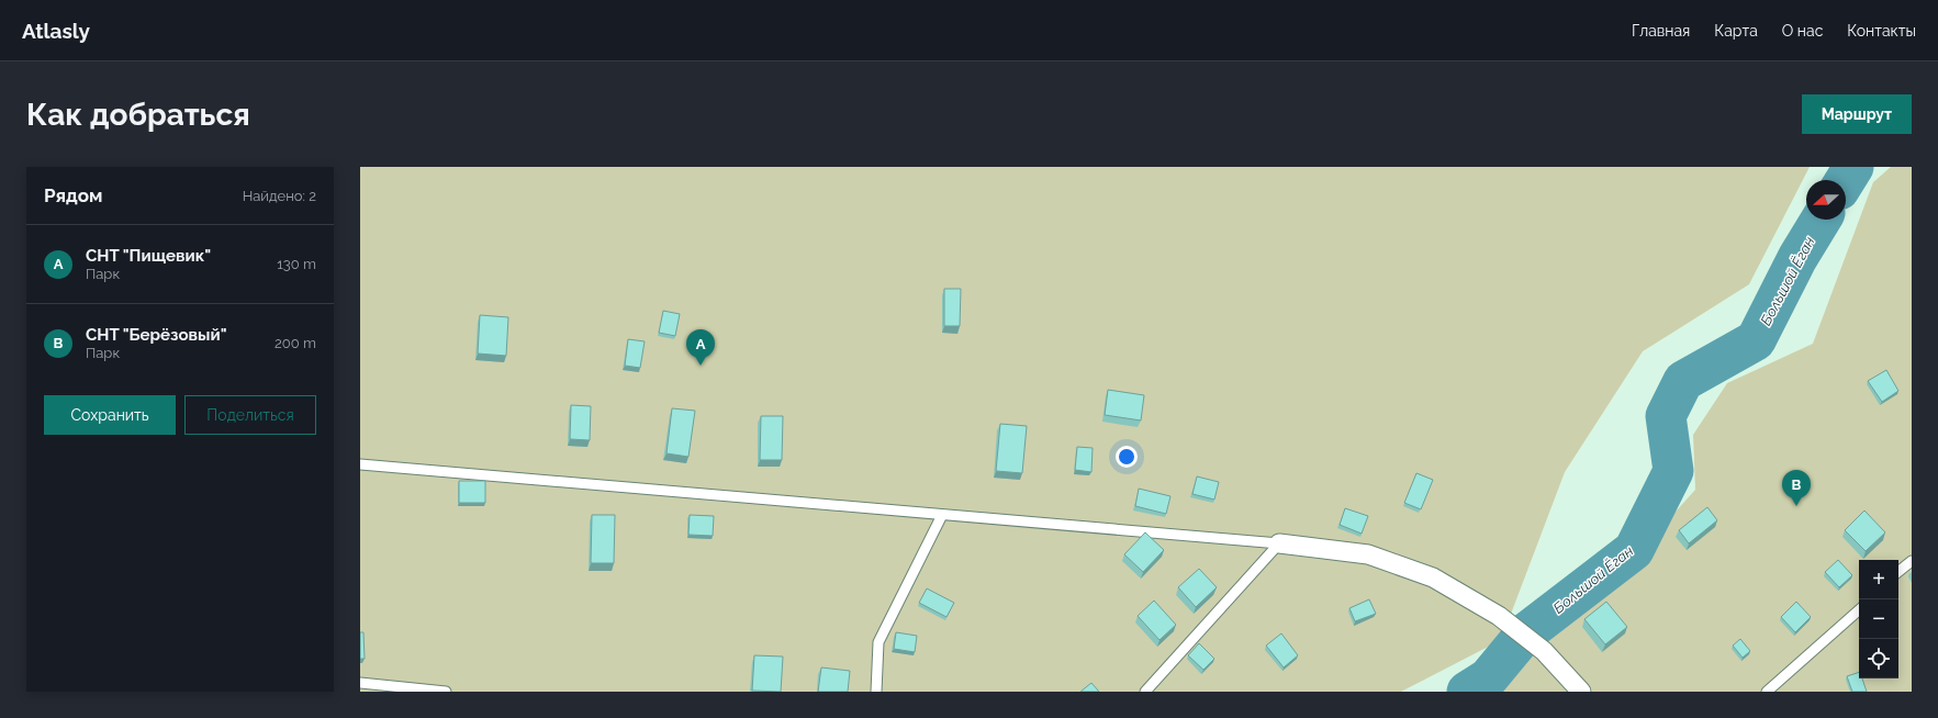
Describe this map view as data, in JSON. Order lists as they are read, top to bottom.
{
  "water": ["Большой Ёган"],
  "north": "left",
  "page": {
    "header": "Atlasly",
    "nav": [
      "Главная",
      "Карта",
      "О нас",
      "Контакты"
    ],
    "buttons": [
      "Маршрут",
      ["Сохранить", "Поделиться"]
    ],
    "title": "Как добраться",
    "heading": ["Рядом", "Найдено: 2"],
    "list": [
      {
        "mark": "A",
        "name": "СНТ \"Пищевик\"",
        "note": "Парк",
        "value": "130 m"
      },
      {
        "mark": "B",
        "name": "СНТ \"Берёзовый\"",
        "note": "Парк",
        "value": "200 m"
      }
    ],
    "pins": ["A", "B"],
    "map_buttons": ["+", "−"]
  }
}
